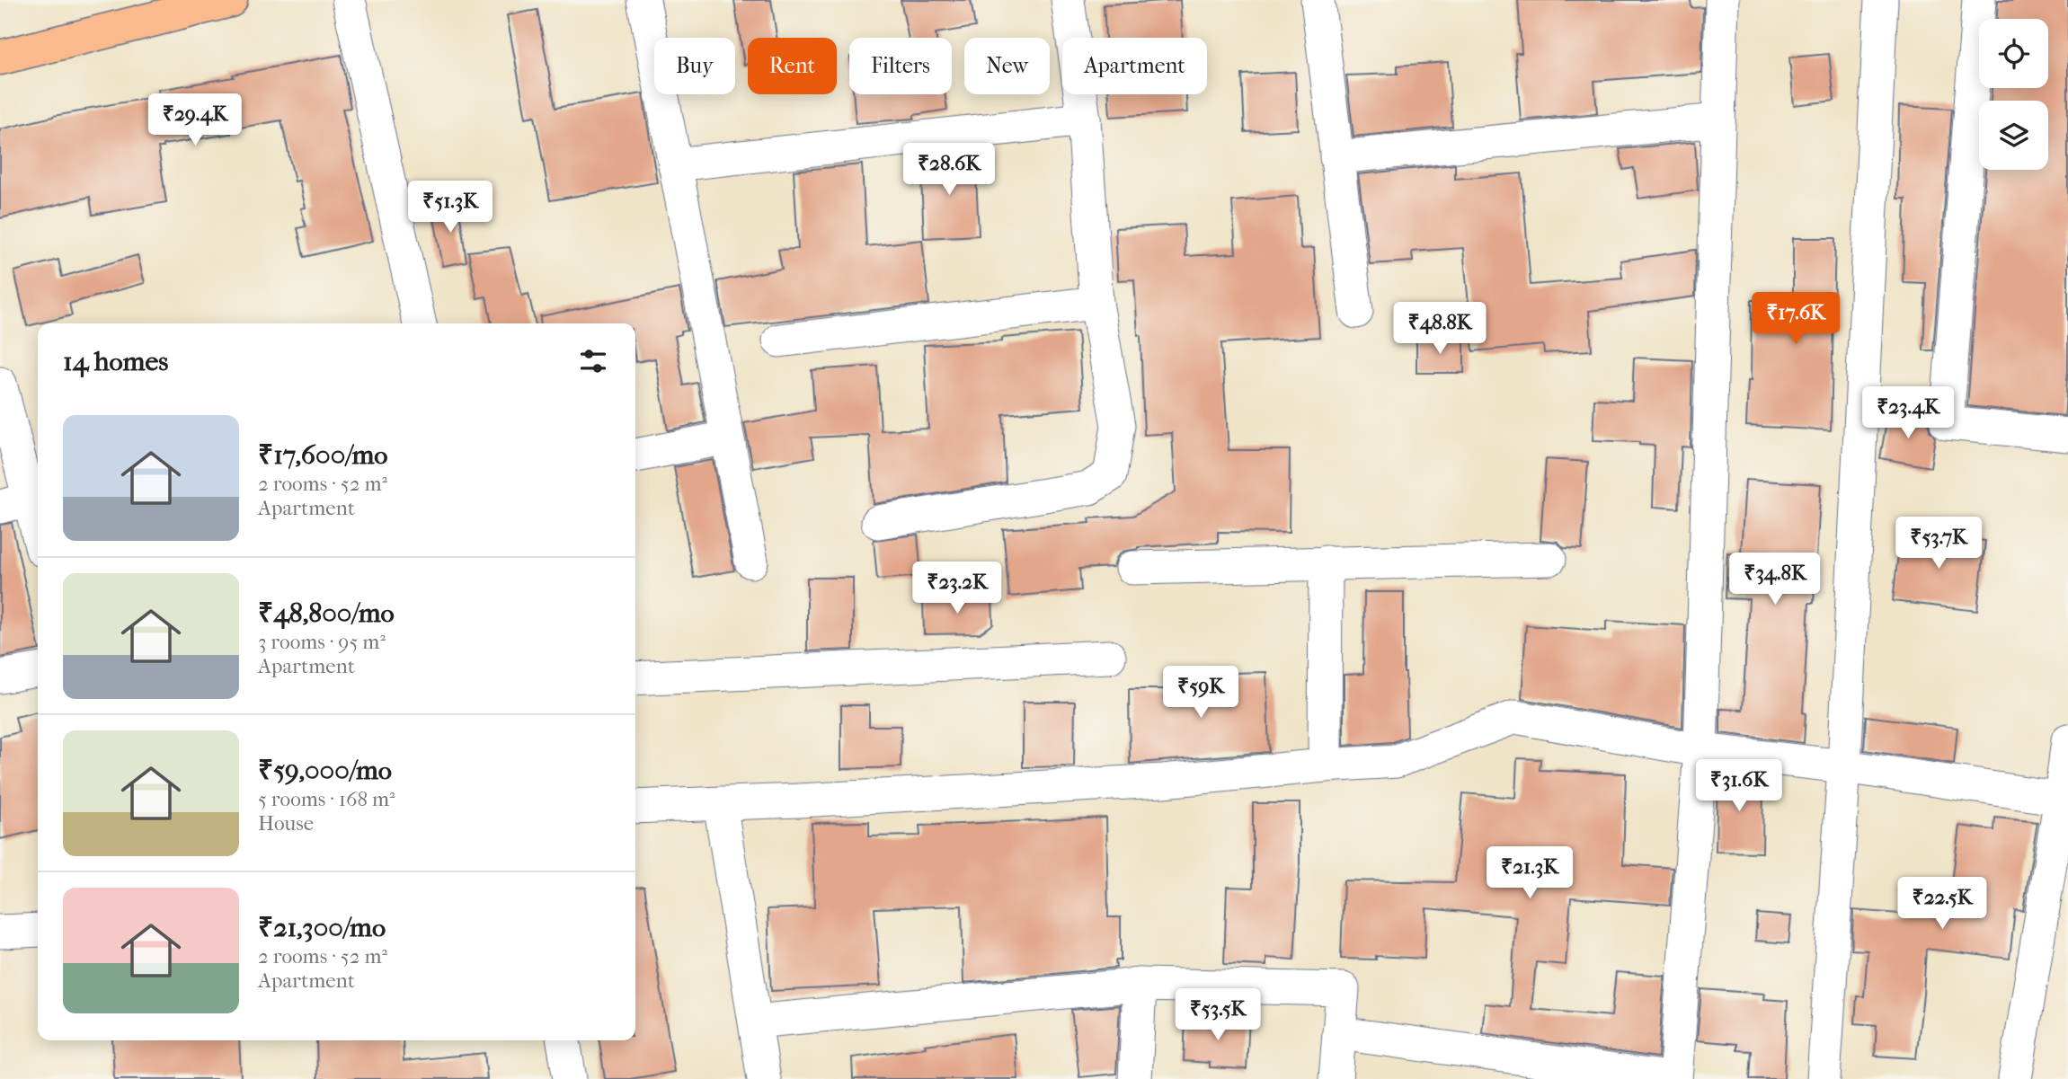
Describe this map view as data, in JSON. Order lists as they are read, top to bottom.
{
  "page": {
    "chip": [
      "Buy",
      "Rent",
      "Filters",
      "New",
      "Apartment"
    ],
    "price": [
      "₹29.4K",
      "₹28.6K",
      "₹51.3K",
      "₹17.6K",
      "₹48.8K",
      "₹23.4K",
      "₹53.7K",
      "₹34.8K",
      "₹23.2K",
      "₹59K",
      "₹31.6K",
      "₹21.3K",
      "₹22.5K",
      "₹53.5K"
    ],
    "heading": "14 homes",
    "list": [
      {
        "name": "₹17,600/mo",
        "note": "2 rooms · 52 m² · Apartment"
      },
      {
        "name": "₹48,800/mo",
        "note": "3 rooms · 95 m² · Apartment"
      },
      {
        "name": "₹59,000/mo",
        "note": "5 rooms · 168 m² · House"
      },
      {
        "name": "₹21,300/mo",
        "note": "2 rooms · 52 m² · Apartment"
      }
    ]
  }
}
